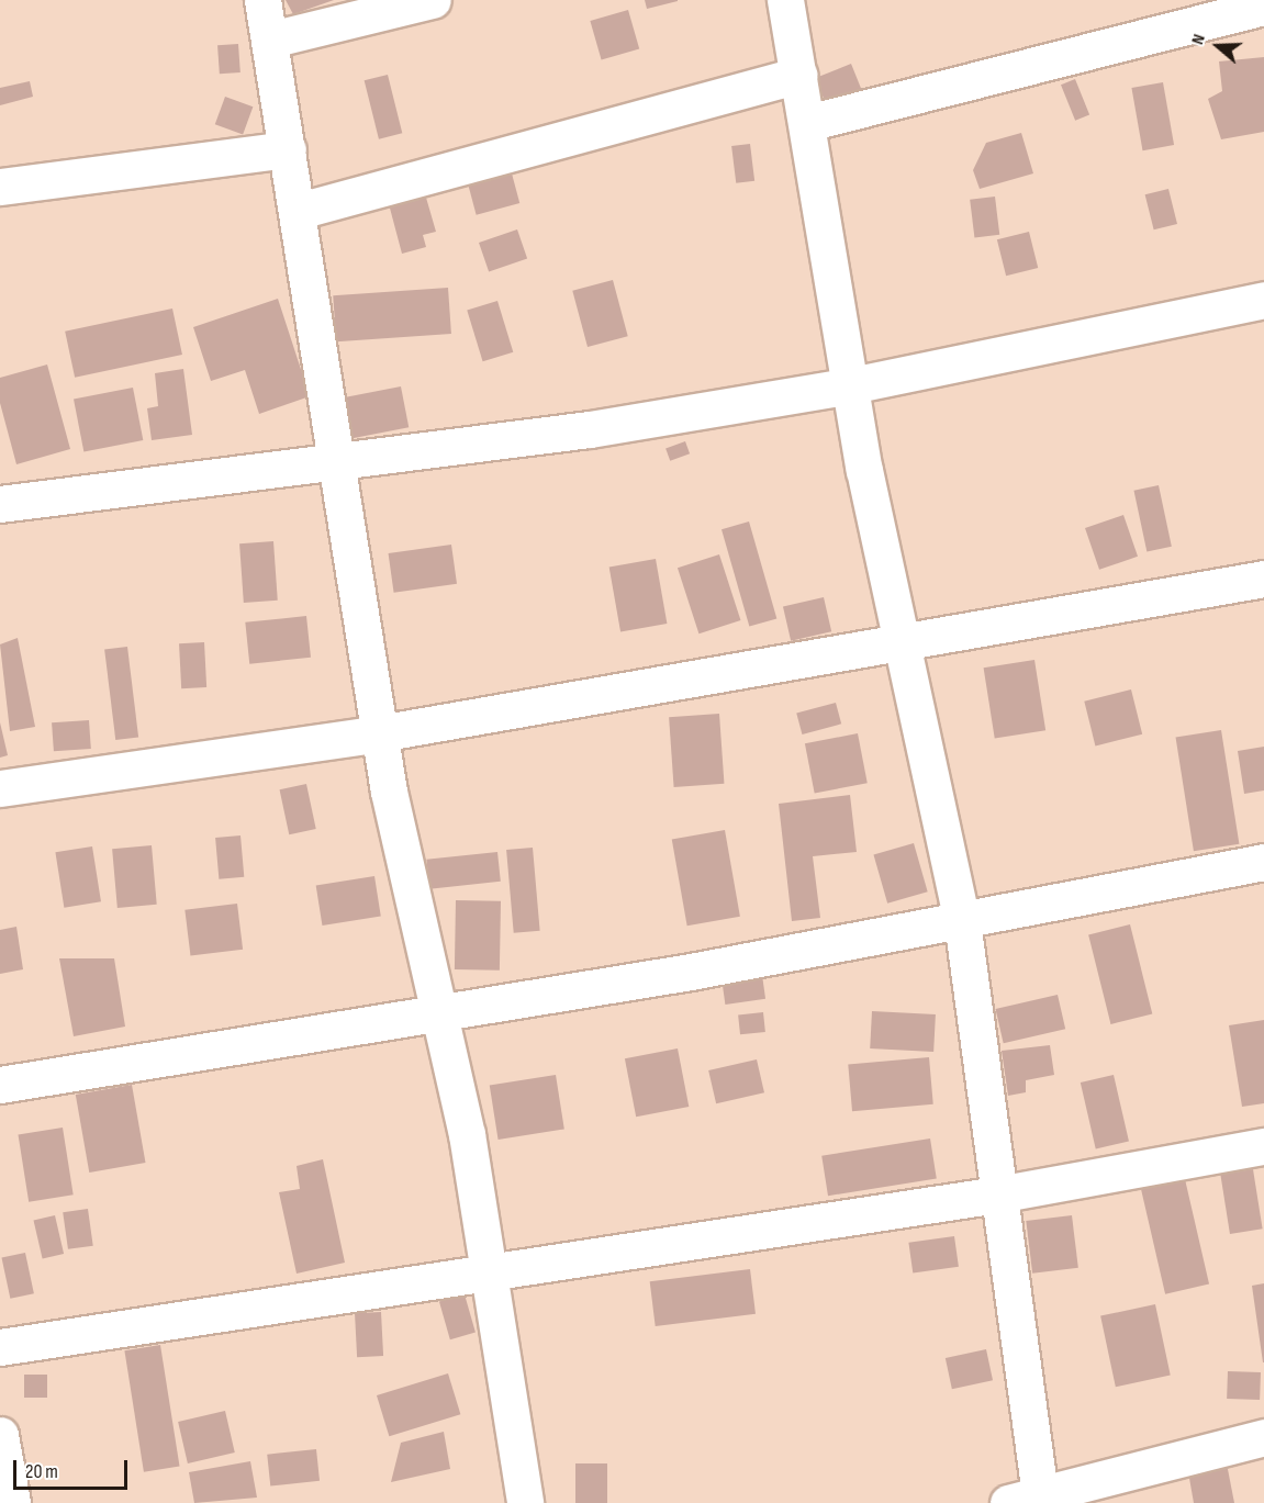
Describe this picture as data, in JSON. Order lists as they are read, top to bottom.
{
  "scale_bar": "20 m",
  "north": "left"
}
